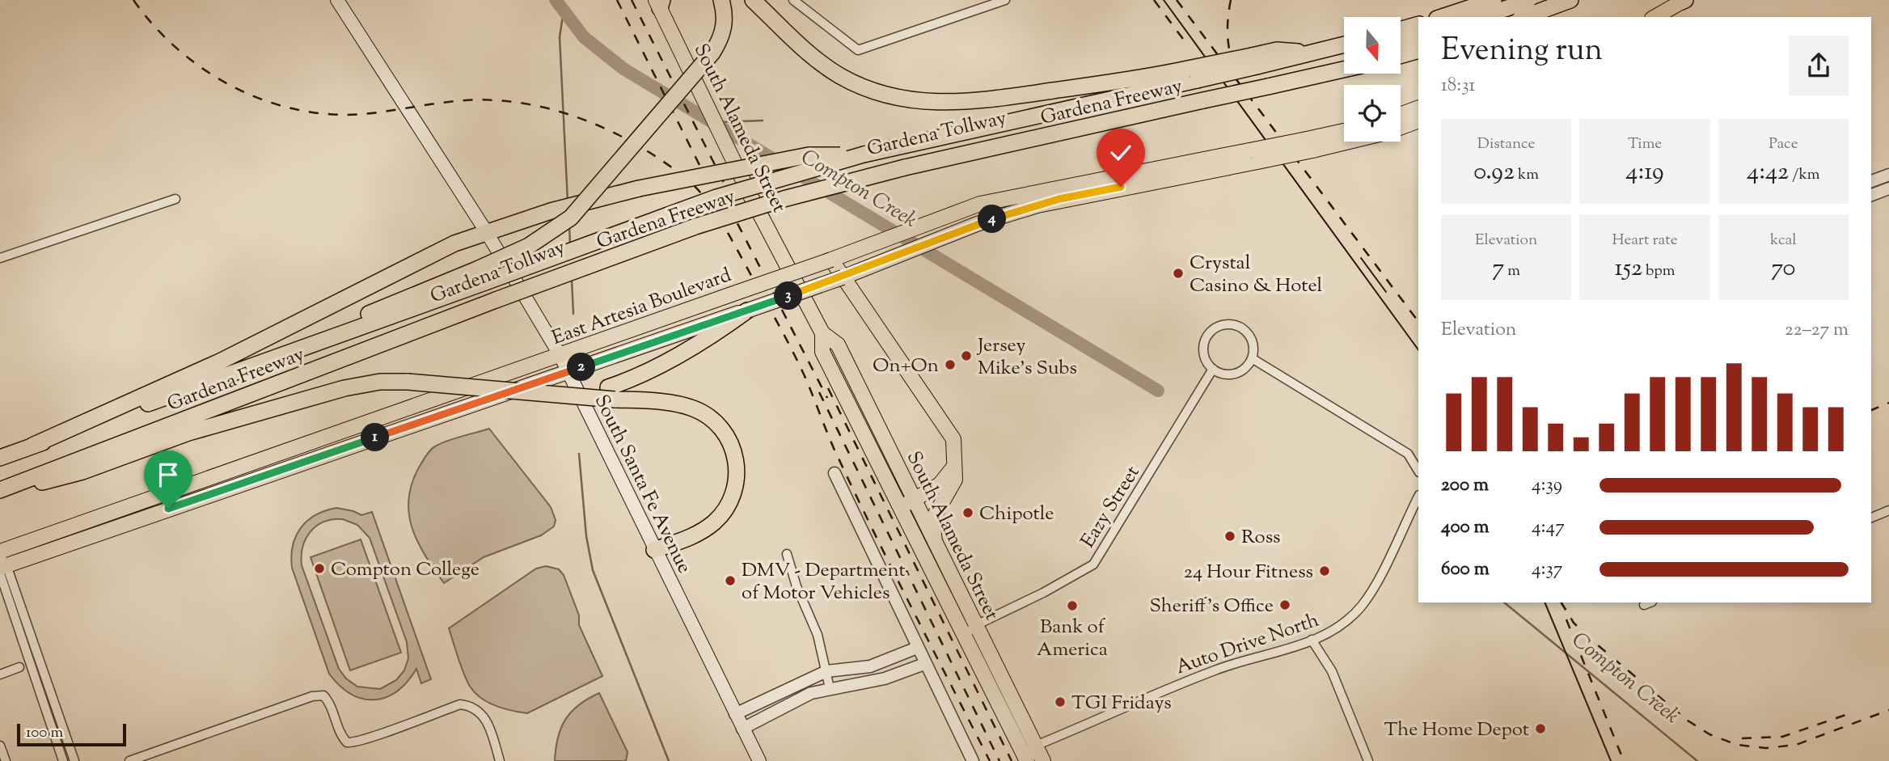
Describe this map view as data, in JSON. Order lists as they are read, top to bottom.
{
  "streets": {
    "highway": ["Gardena Freeway", "Gardena Tollway"],
    "main road": ["South Alameda Street", "East Artesia Boulevard", "South Santa Fe Avenue"],
    "street": ["Eazy Street", "Auto Drive North"]
  },
  "crossings": [
    ["Gardena Freeway", "Gardena Tollway"],
    ["South Alameda Street", "Eazy Street"],
    ["South Alameda Street", "Auto Drive North"],
    ["East Artesia Boulevard", "South Santa Fe Avenue"]
  ],
  "water": ["Compton Creek"],
  "places": [
    "Crystal Casino & Hotel",
    "Jersey Mike's Subs",
    "On+On",
    "Chipotle",
    "Ross",
    "Compton College",
    "24 Hour Fitness",
    "DMV - Department of Motor Vehicles",
    "Sheriff's Office",
    "Bank of America",
    "TGI Fridays",
    "The Home Depot"
  ],
  "scale_bar": "100 m",
  "north": "bottom",
  "page": {
    "heading": ["Evening run", "18:31"],
    "stats": [
      ["Distance", "0.92 km"],
      ["Time", "4:19"],
      ["Pace", "4:42 /km"],
      ["Elevation", "7 m"],
      ["Heart rate", "152 bpm"],
      ["kcal", "70"]
    ],
    "pins": [
      "4",
      "3",
      "2",
      "1"
    ],
    "chart": ["Elevation", "22–27 m"],
    "list": [
      {
        "name": "200 m",
        "note": "4:39"
      },
      {
        "name": "400 m",
        "note": "4:47"
      },
      {
        "name": "600 m",
        "note": "4:37"
      }
    ],
    "scale": "100 m"
  }
}
